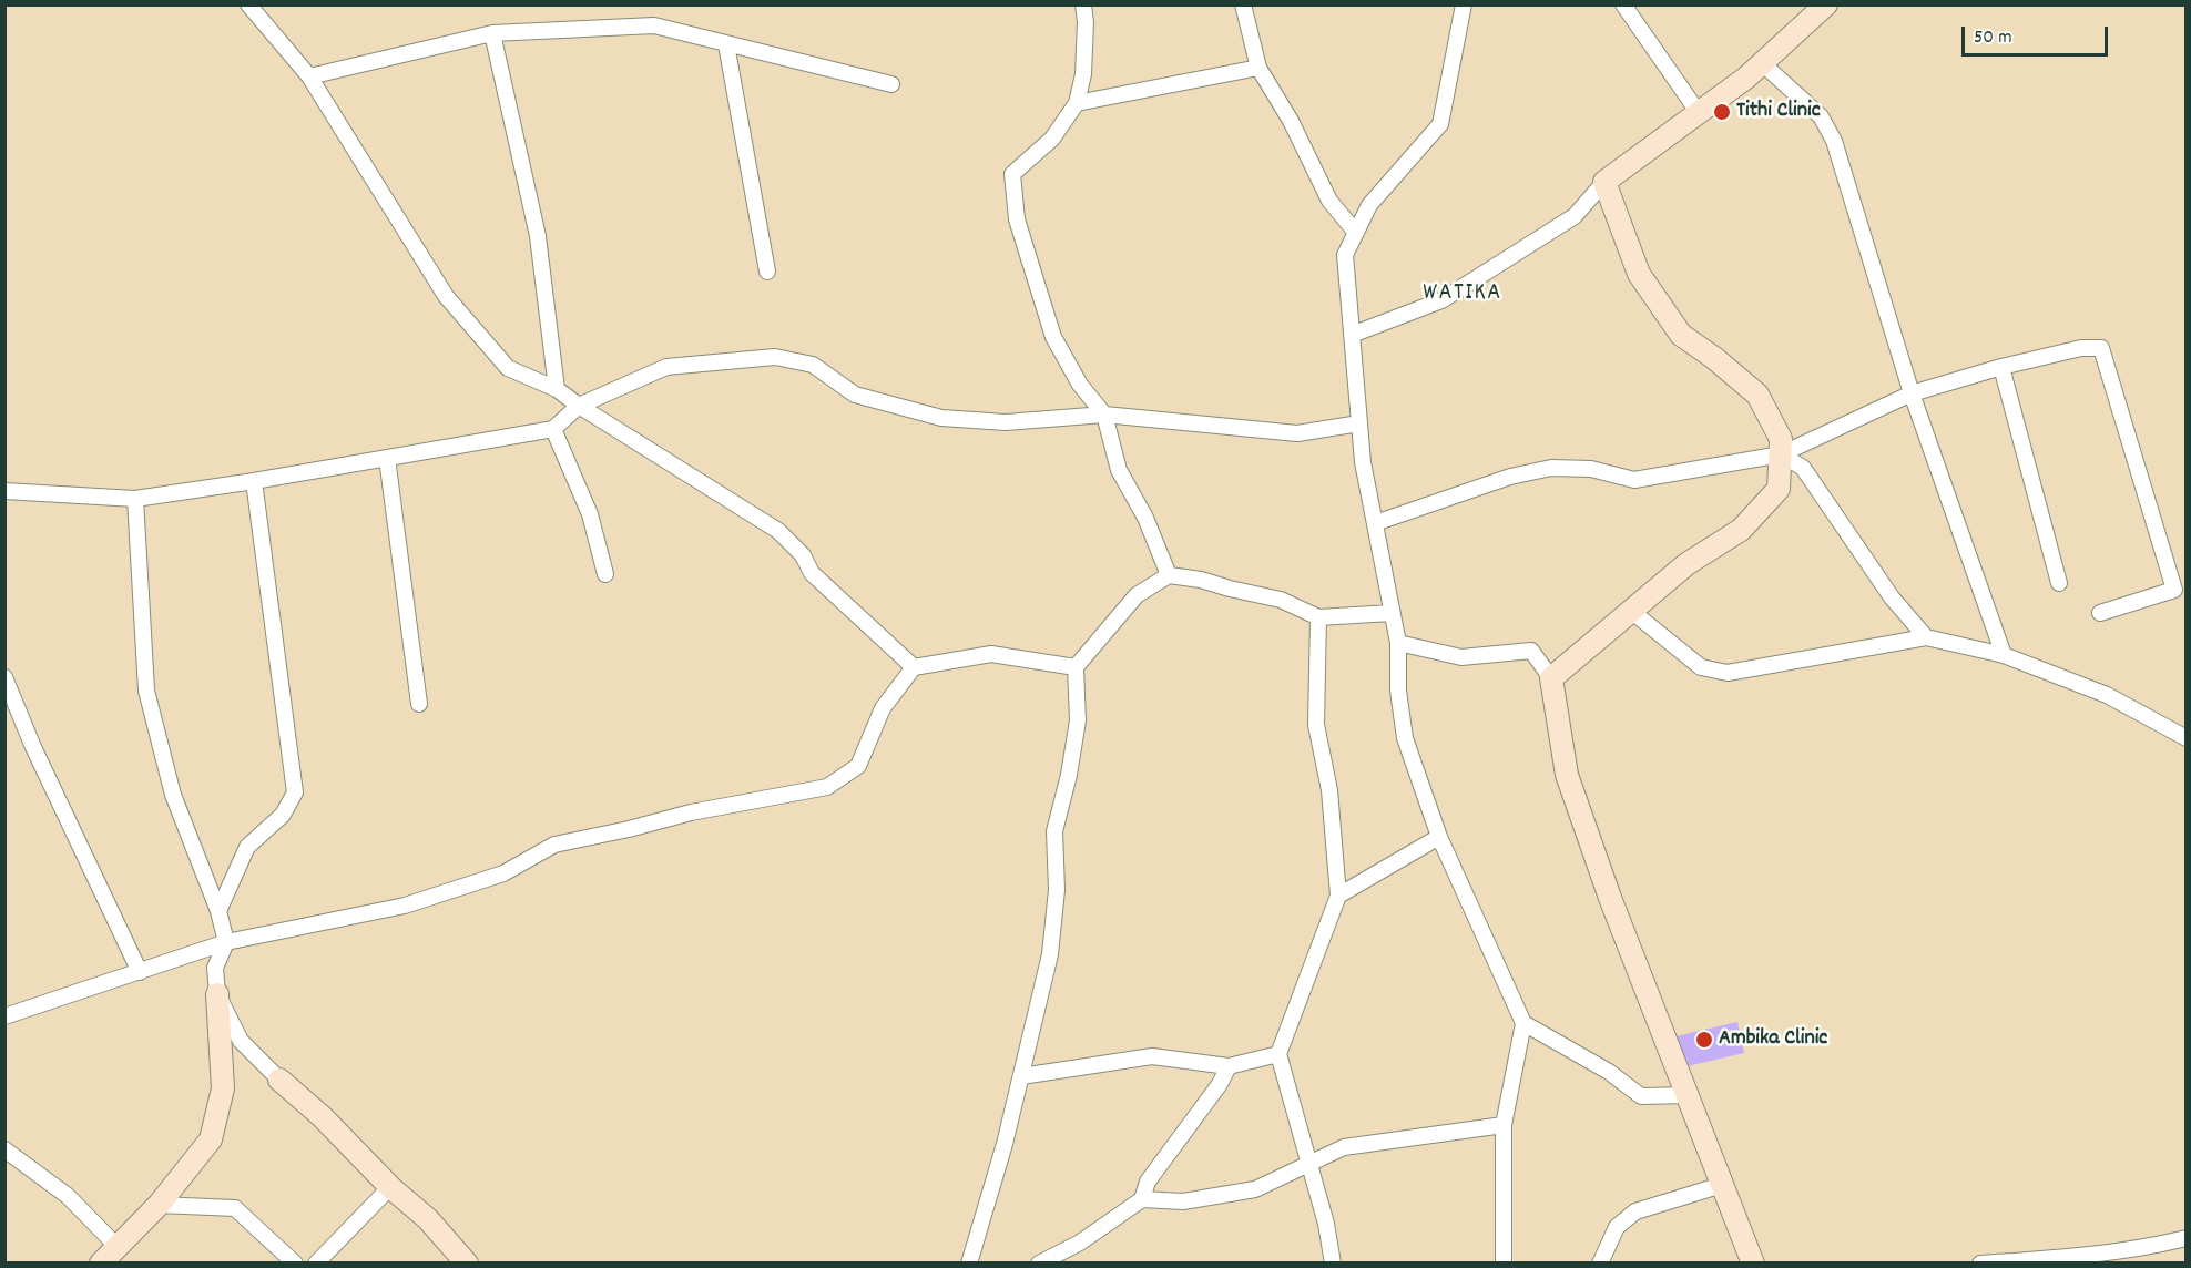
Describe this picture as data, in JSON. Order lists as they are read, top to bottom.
{
  "districts": ["WATIKA"],
  "places": ["Tithi Clinic", "Ambika Clinic"],
  "scale_bar": "50 m"
}
